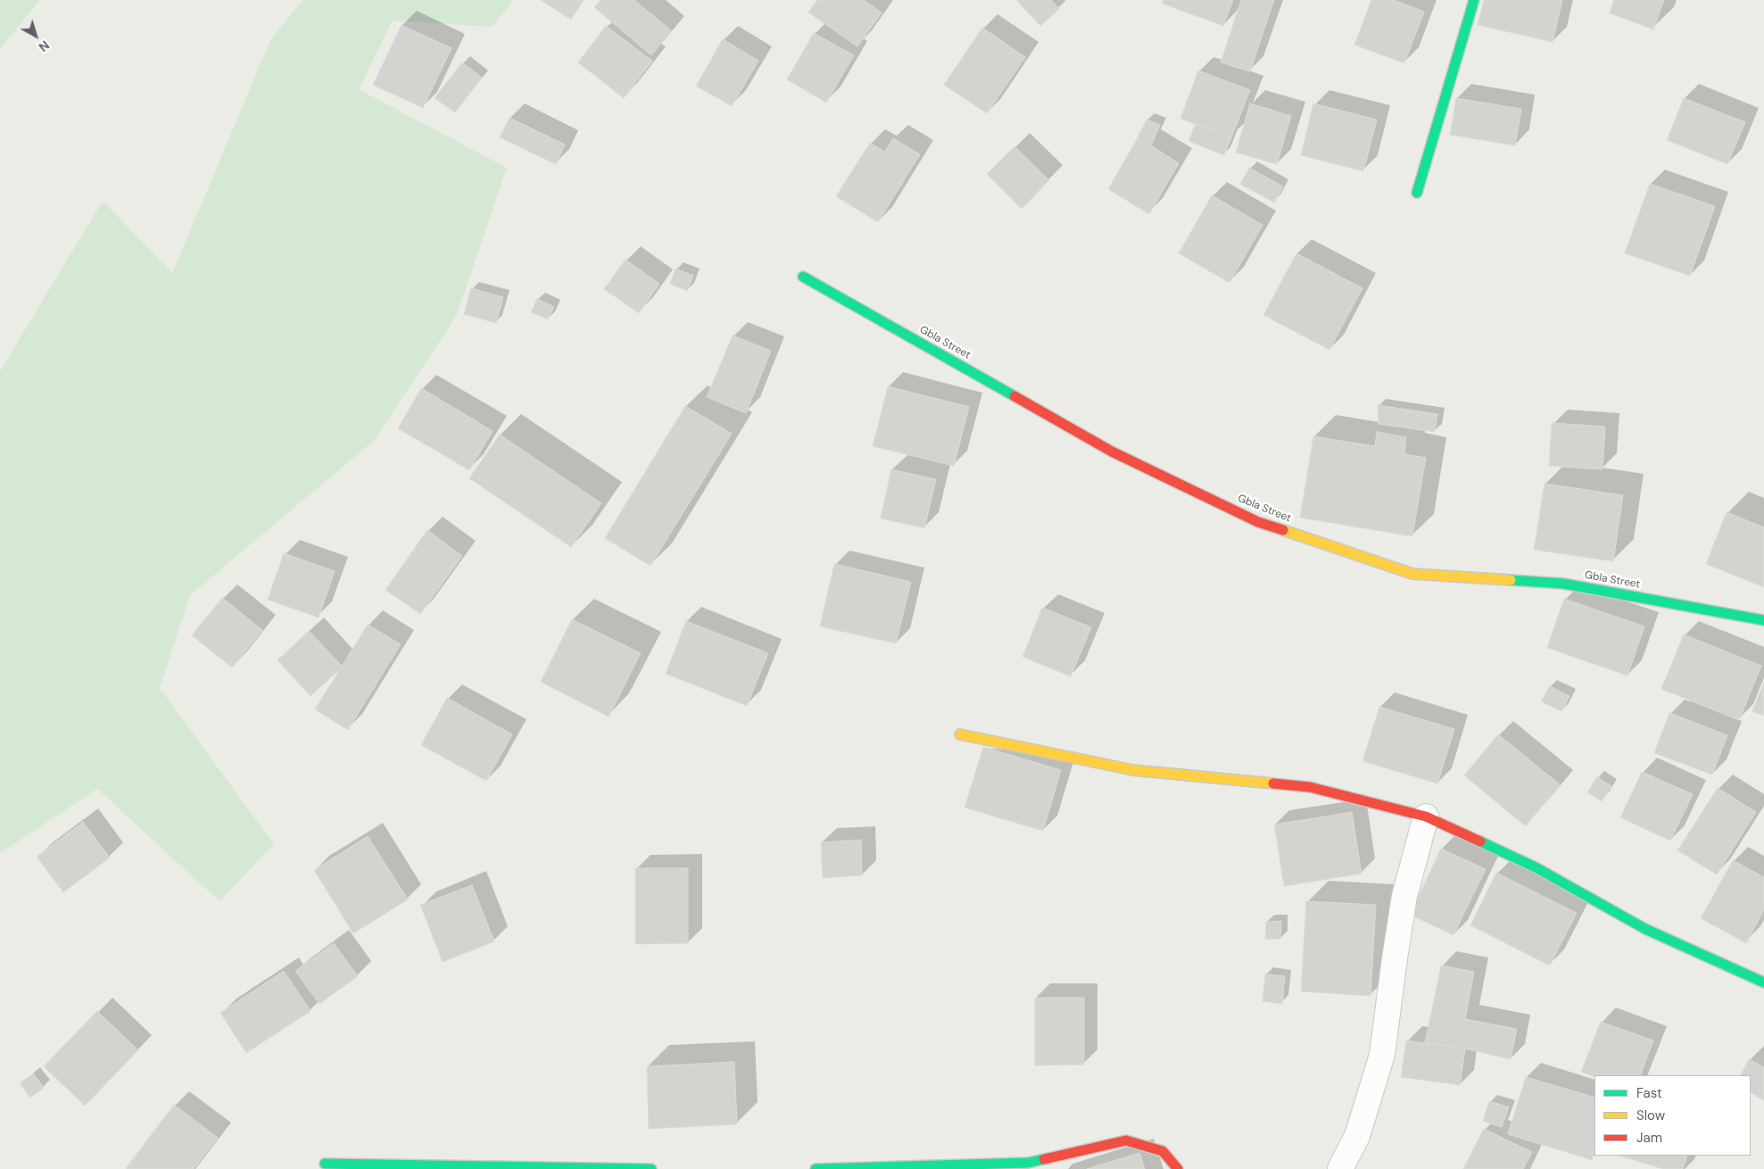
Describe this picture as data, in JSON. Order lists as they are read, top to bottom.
{
  "streets": {
    "street": ["Gbla Street"]
  },
  "legend": ["Fast", "Slow", "Jam"],
  "north": "bottom right"
}
